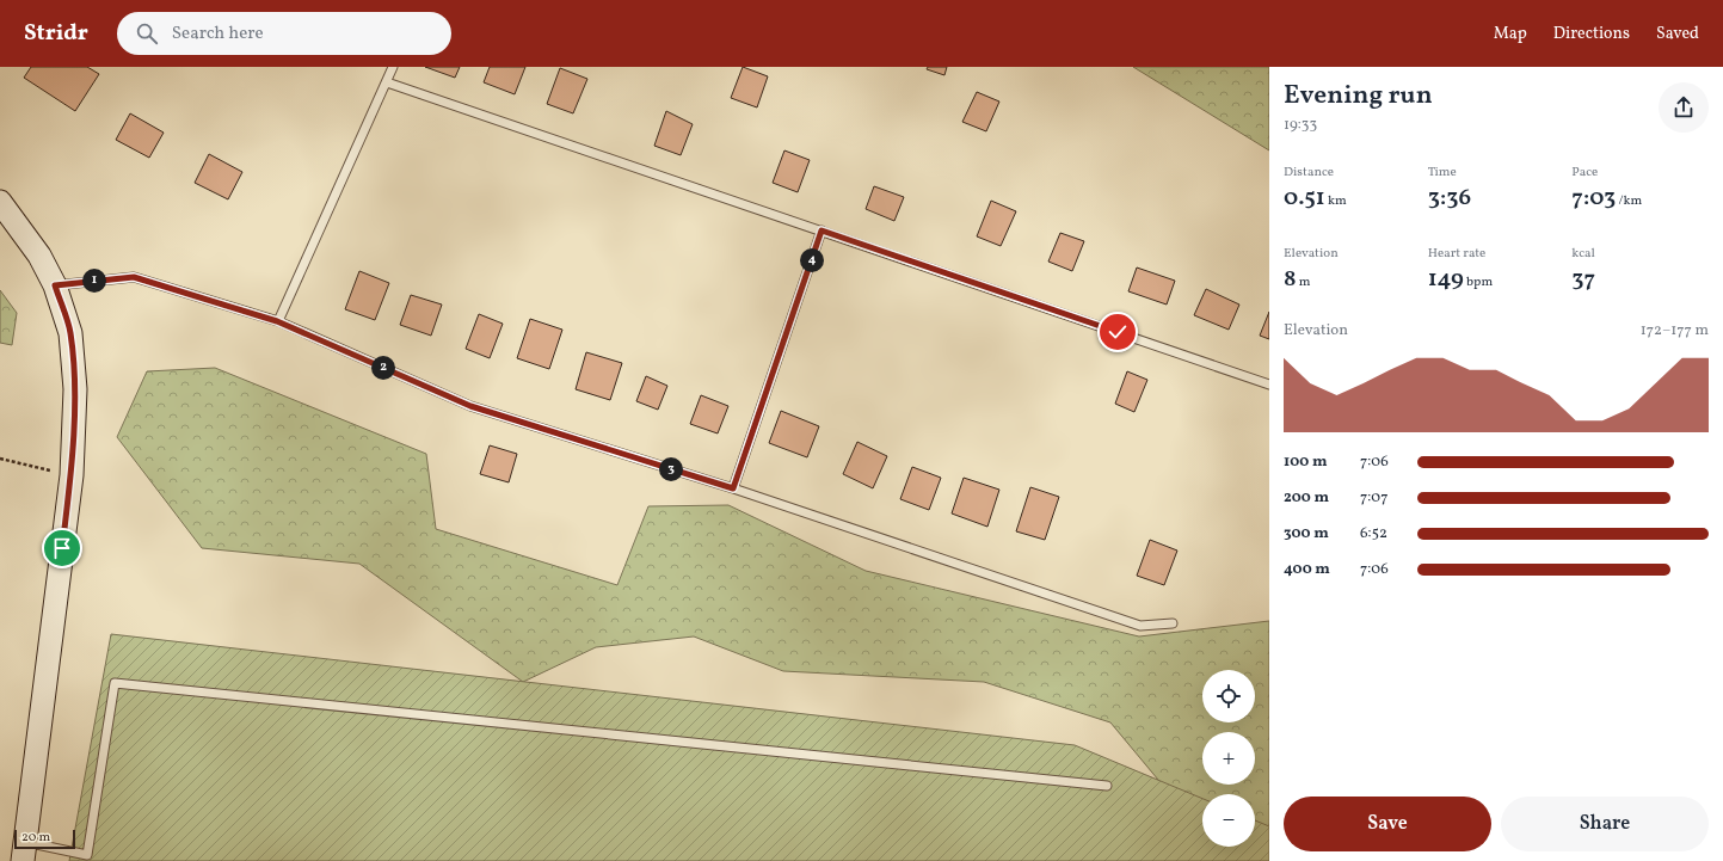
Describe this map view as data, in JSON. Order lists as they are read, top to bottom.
{
  "scale_bar": "20 m",
  "page": {
    "header": "Stridr",
    "search": "Search here",
    "nav": ["Map", "Directions", "Saved"],
    "heading": ["Evening run", "19:33"],
    "stats": [
      ["Distance", "0.51 km"],
      ["Time", "3:36"],
      ["Pace", "7:03 /km"],
      ["Elevation", "8 m"],
      ["Heart rate", "149 bpm"],
      ["kcal", "37"]
    ],
    "pins": [
      "4",
      "1",
      "2",
      "3"
    ],
    "chart": ["Elevation", "172–177 m"],
    "list": [
      {
        "name": "100 m",
        "note": "7:06"
      },
      {
        "name": "200 m",
        "note": "7:07"
      },
      {
        "name": "300 m",
        "note": "6:52"
      },
      {
        "name": "400 m",
        "note": "7:06"
      }
    ],
    "map_buttons": ["+", "−"],
    "buttons": ["Save", "Share"],
    "scale": "20 m"
  }
}
